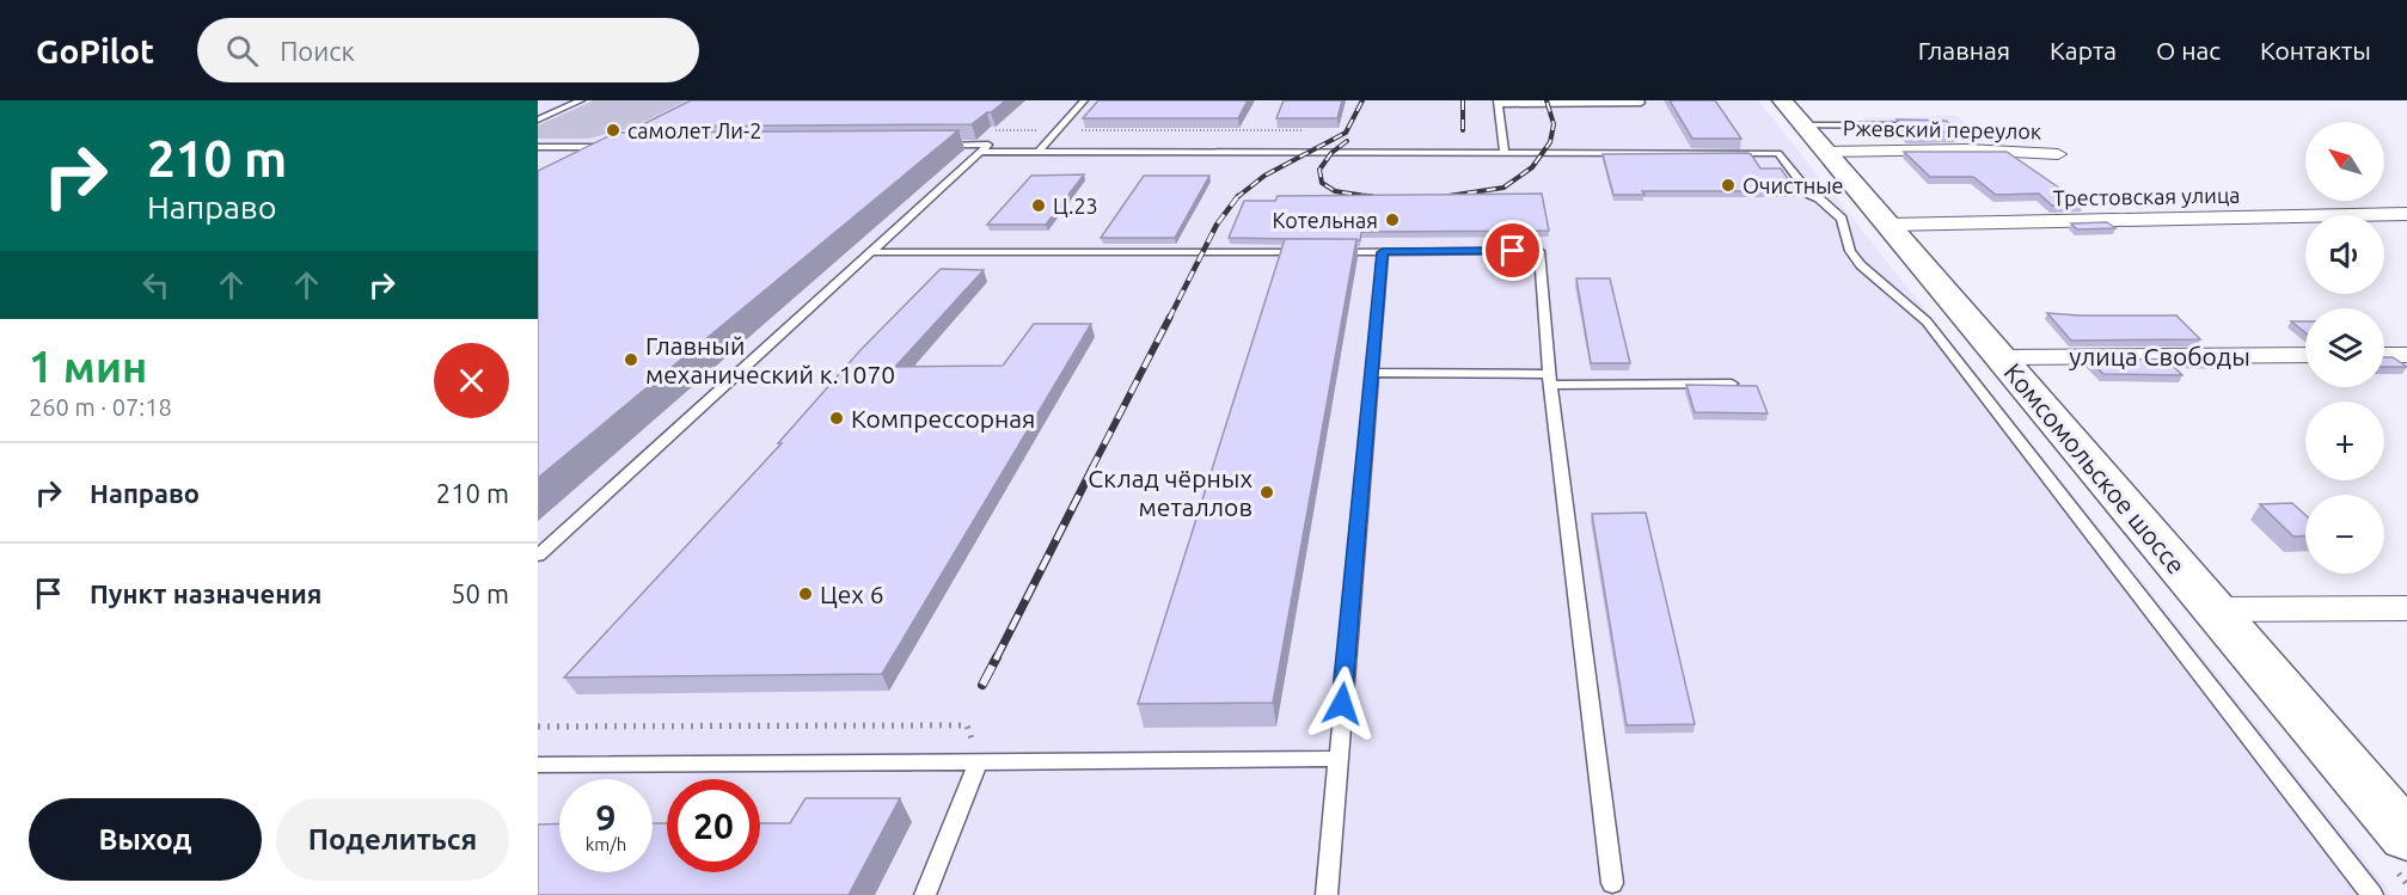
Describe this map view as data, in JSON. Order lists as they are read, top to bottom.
{
  "streets": {
    "main road": ["Комсомольское шоссе"],
    "street": ["Ржевский переулок", "Трестовская улица", "улица Свободы"]
  },
  "crossings": [
    ["Ржевский переулок", "Комсомольское шоссе"],
    ["Трестовская улица", "Комсомольское шоссе"],
    ["улица Свободы", "Комсомольское шоссе"]
  ],
  "places": [
    "самолет Ли-2",
    "Очистные",
    "Ц.23",
    "Котельная",
    "Главный механический к.1070",
    "Компрессорная",
    "Склад чёрных металлов",
    "Цех 6"
  ],
  "north": "top left",
  "page": {
    "header": "GoPilot",
    "search": "Поиск",
    "nav": [
      "Главная",
      "Карта",
      "О нас",
      "Контакты"
    ],
    "turn": ["210 m", "Направо"],
    "map_buttons": ["+", "−"],
    "heading": ["1 мин", "260 m · 07:18"],
    "list": [
      {
        "name": "Направо",
        "value": "210 m"
      },
      {
        "name": "Пункт назначения",
        "value": "50 m"
      }
    ],
    "speed": "9 km/h",
    "limit": "20",
    "buttons": ["Выход", "Поделиться"]
  }
}
